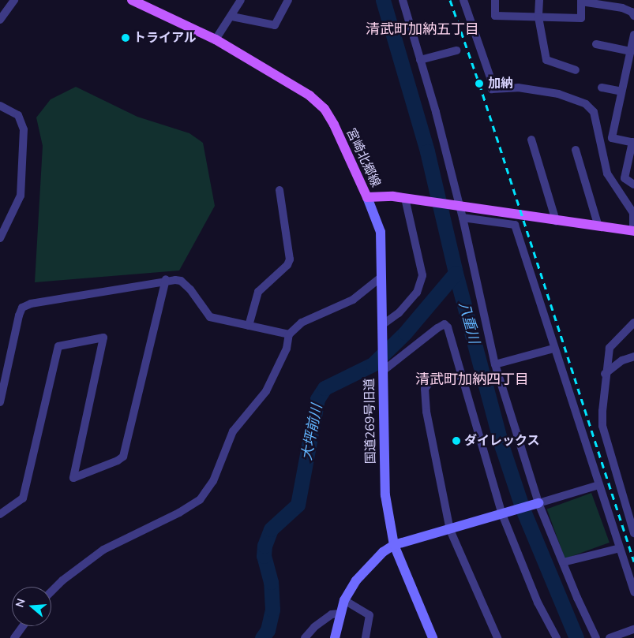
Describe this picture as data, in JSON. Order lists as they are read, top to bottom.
{
  "streets": {
    "main road": ["宮崎北郷線"],
    "street": ["国道269号旧道"]
  },
  "crossings": [
    ["宮崎北郷線", "国道269号旧道"]
  ],
  "districts": ["清武町加納五丁目", "清武町加納四丁目"],
  "water": ["八重川", "大坪前川"],
  "places": ["トライアル", "加納", "ダイレックス"],
  "north": "left"
}
